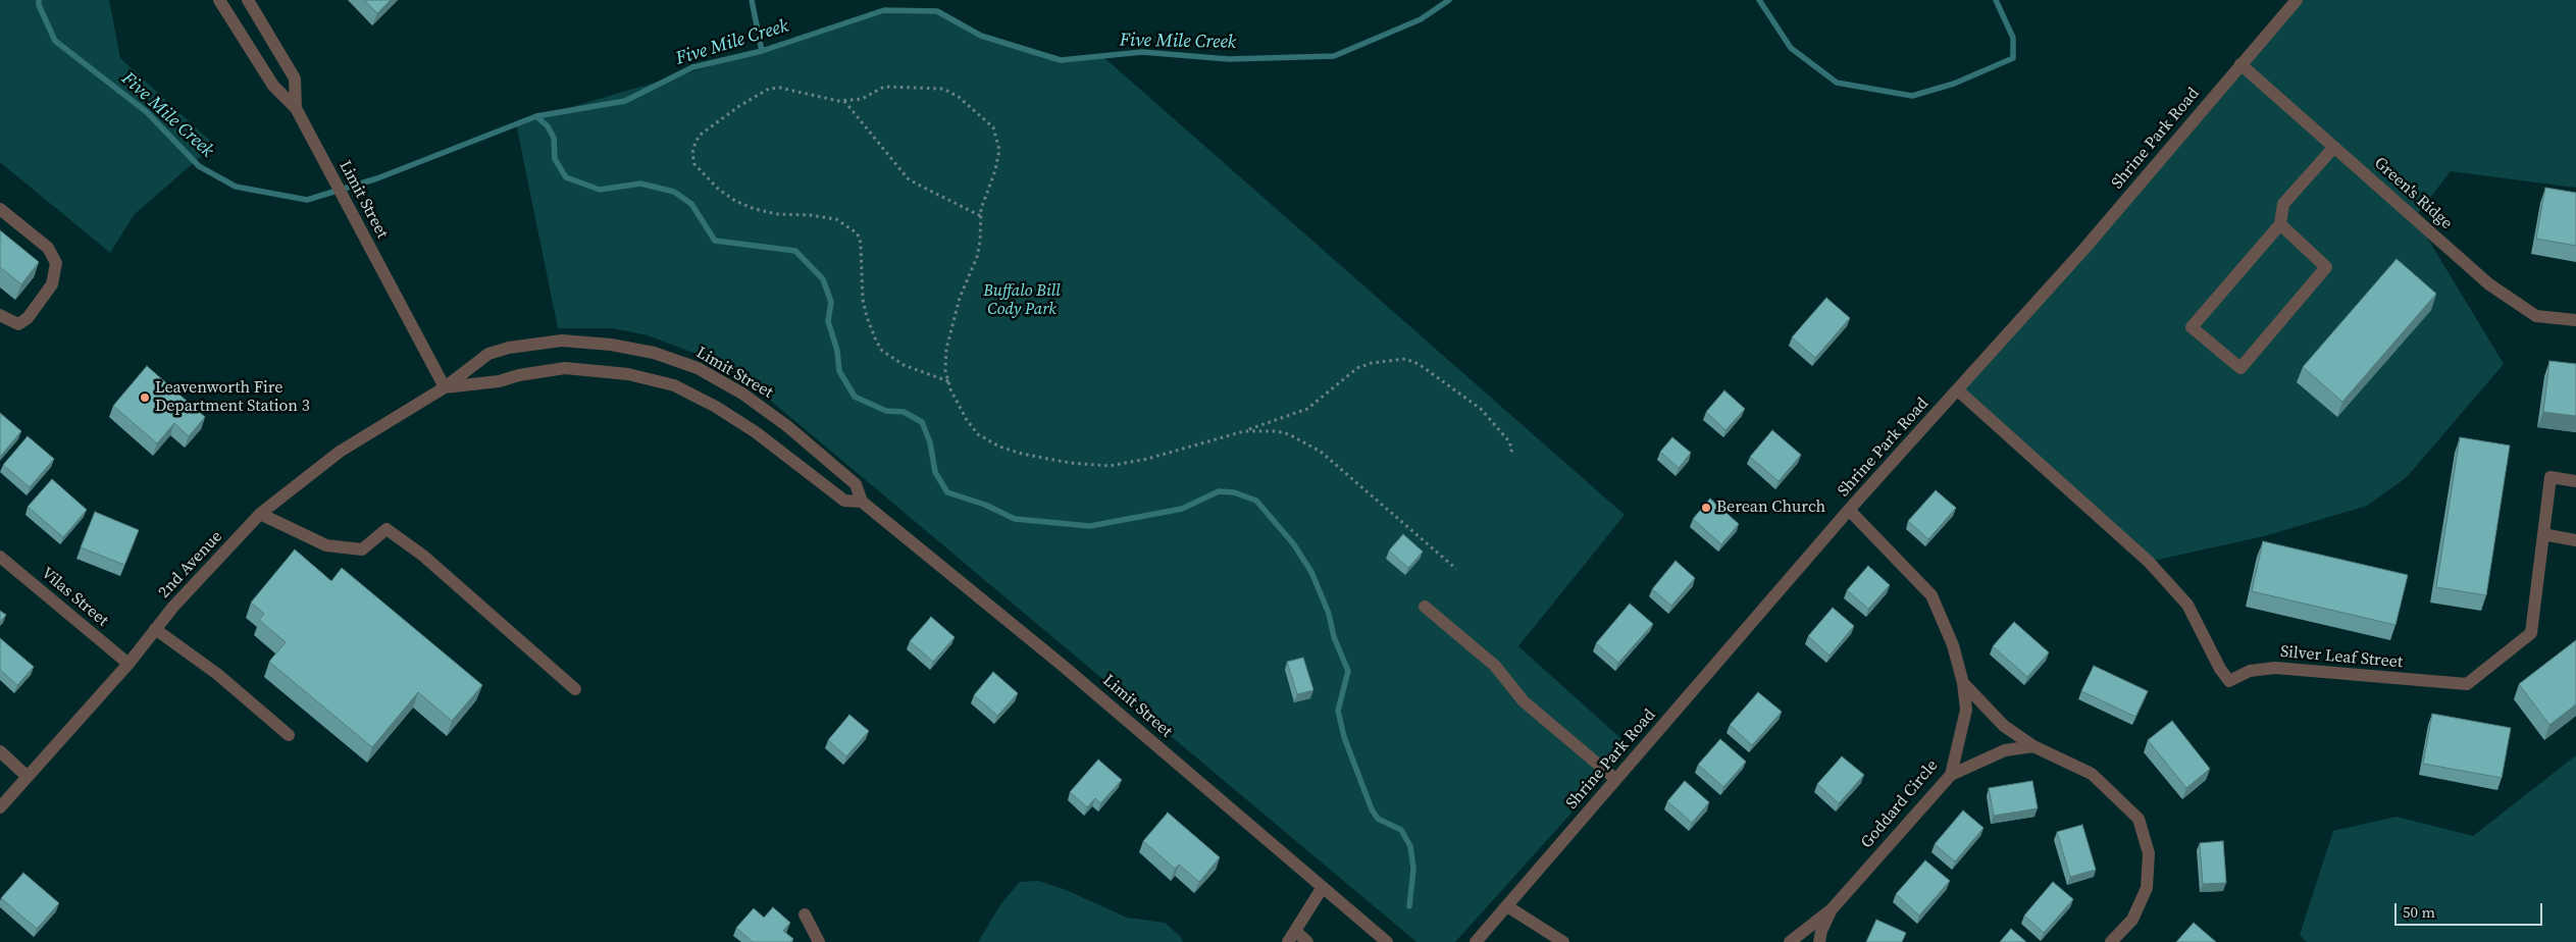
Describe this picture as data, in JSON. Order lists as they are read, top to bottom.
{
  "streets": {
    "street": [
      "Shrine Park Road",
      "Green's Ridge",
      "Limit Street",
      "2nd Avenue",
      "Vilas Street",
      "Silver Leaf Street",
      "Goddard Circle"
    ]
  },
  "crossings": [
    ["Shrine Park Road", "Green's Ridge"],
    ["Shrine Park Road", "Silver Leaf Street"],
    ["Shrine Park Road", "Goddard Circle"],
    ["Limit Street", "2nd Avenue"],
    ["2nd Avenue", "Vilas Street"]
  ],
  "water": ["Five Mile Creek"],
  "parks": ["Buffalo Bill Cody Park"],
  "places": ["Leavenworth Fire Department Station 3", "Berean Church"],
  "scale_bar": "50 m"
}
